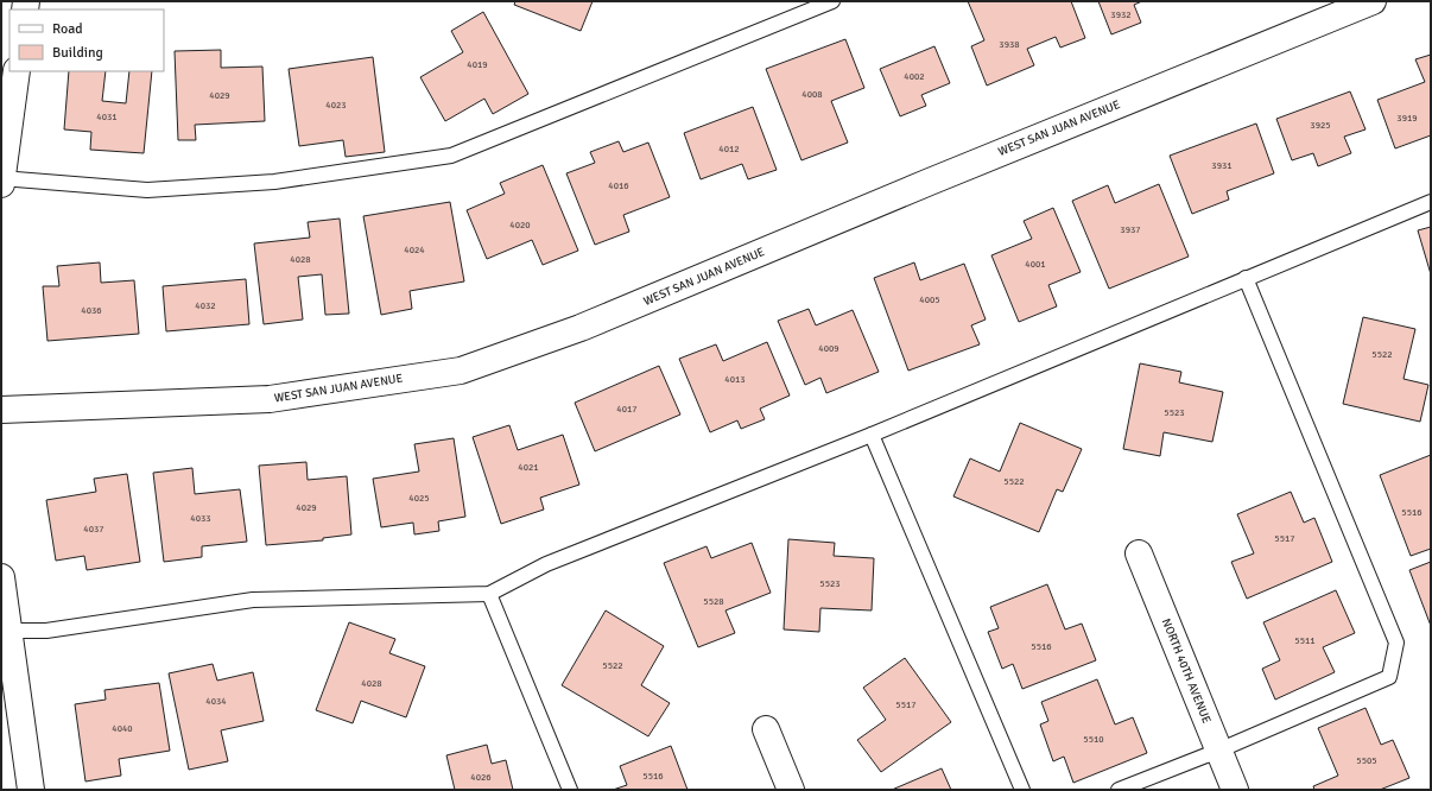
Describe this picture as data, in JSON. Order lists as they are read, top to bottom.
{
  "streets": {
    "street": ["WEST SAN JUAN AVENUE", "NORTH 40TH AVENUE"]
  },
  "house_numbers": [
    "3932",
    "3938",
    "4019",
    "4002",
    "4008",
    "4029",
    "4023",
    "4031",
    "3919",
    "3925",
    "4012",
    "3931",
    "4016",
    "4020",
    "3937",
    "4024",
    "4028",
    "4001",
    "4005",
    "4032",
    "4036",
    "4009",
    "5522",
    "4013",
    "4017",
    "5523",
    "4021",
    "5522",
    "4025",
    "4029",
    "5516",
    "4033",
    "4037",
    "5517",
    "5523",
    "5528",
    "5511",
    "5516",
    "5522",
    "4028",
    "4034",
    "5517",
    "4040",
    "5510",
    "5505",
    "5516",
    "4026"
  ],
  "legend": ["Road", "Building"]
}
